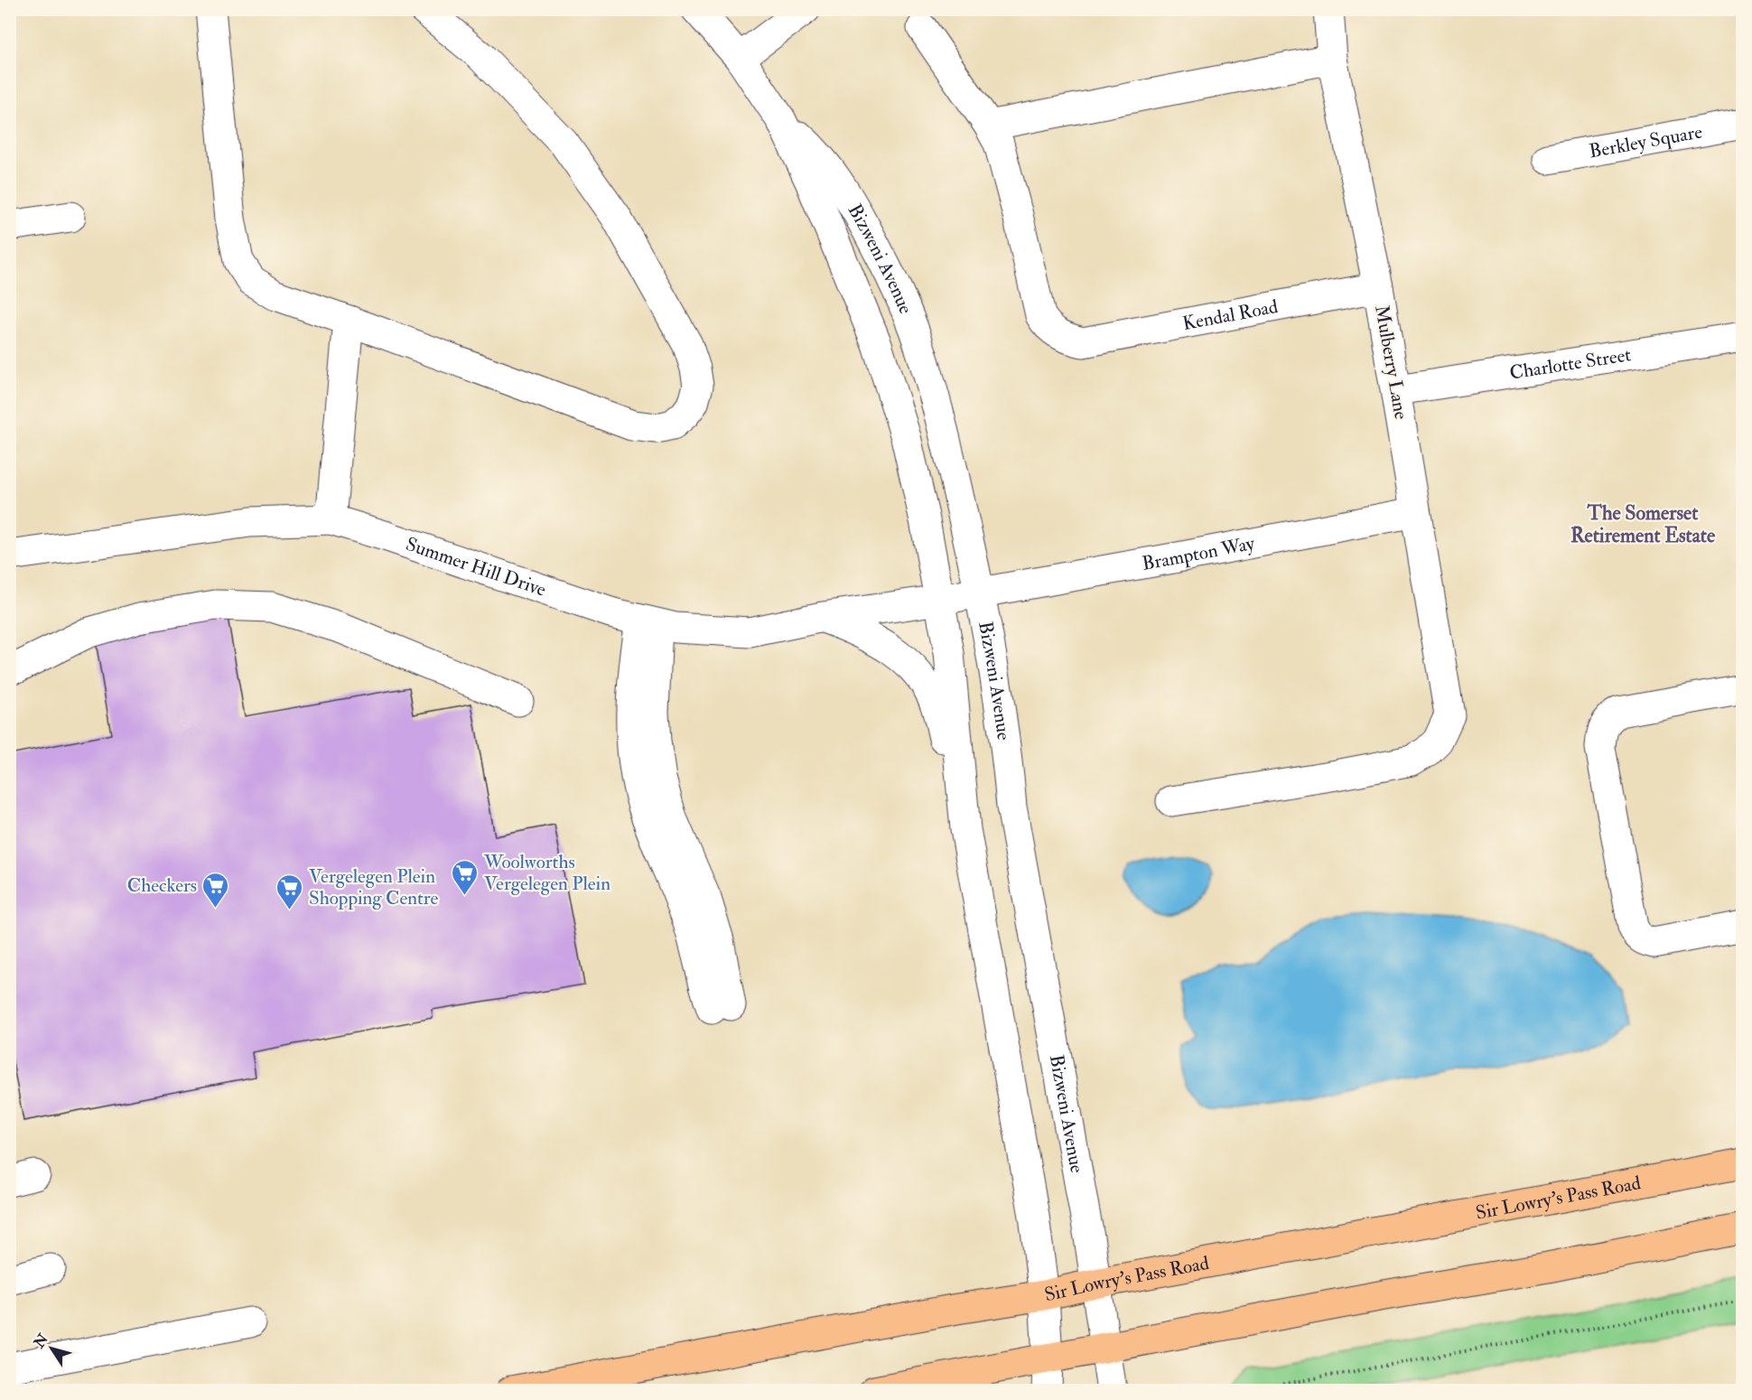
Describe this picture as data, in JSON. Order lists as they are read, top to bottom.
{
  "streets": {
    "main road": ["Sir Lowry's Pass Road"],
    "street": [
      "Berkley Square",
      "Bizweni Avenue",
      "Kendal Road",
      "Mulberry Lane",
      "Charlotte Street",
      "Brampton Way",
      "Summer Hill Drive"
    ]
  },
  "crossings": [
    ["Bizweni Avenue", "Brampton Way"],
    ["Bizweni Avenue", "Summer Hill Drive"],
    ["Bizweni Avenue", "Sir Lowry's Pass Road"],
    ["Kendal Road", "Mulberry Lane"],
    ["Mulberry Lane", "Charlotte Street"],
    ["Mulberry Lane", "Brampton Way"],
    ["Brampton Way", "Summer Hill Drive"]
  ],
  "districts": ["The Somerset Retirement Estate"],
  "places": {
    "supermarket": ["Woolworths Vergelegen Plein", "Checkers", "Vergelegen Plein Shopping Centre"]
  },
  "north": "top left"
}
